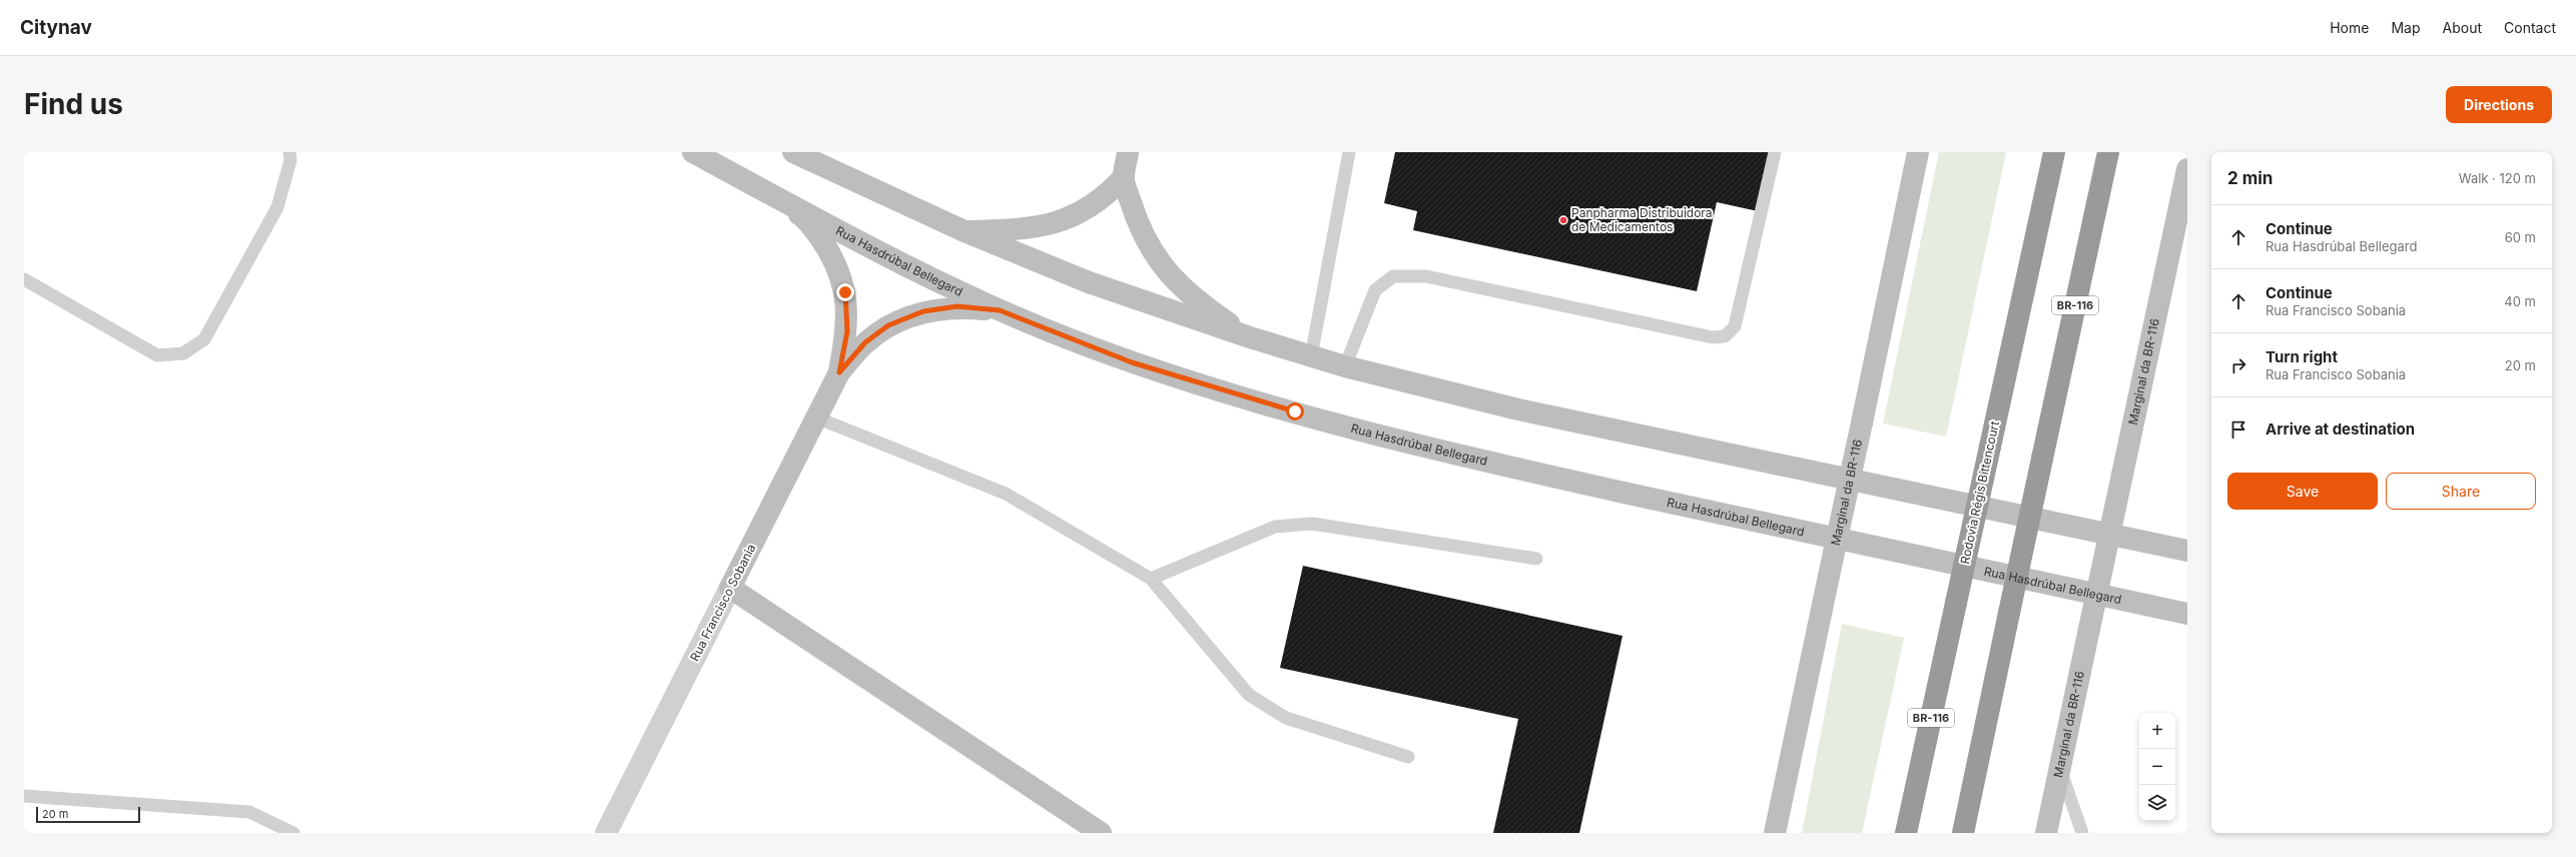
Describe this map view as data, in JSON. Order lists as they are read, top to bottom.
{
  "streets": {
    "highway": ["BR-116", "Rodovia Régis Bittencourt"],
    "street": ["Rua Hasdrúbal Bellegard", "Marginal da BR-116", "Rua Francisco Sobania"]
  },
  "crossings": [
    ["Rua Hasdrúbal Bellegard", "Rua Francisco Sobania"]
  ],
  "places": ["Panpharma Distribuidora de Medicamentos"],
  "scale_bar": "20 m",
  "page": {
    "header": "Citynav",
    "nav": [
      "Home",
      "Map",
      "About",
      "Contact"
    ],
    "buttons": [
      "Directions",
      ["Save", "Share"]
    ],
    "title": "Find us",
    "heading": ["2 min", "Walk · 120 m"],
    "list": [
      ["Continue", "Rua Hasdrúbal Bellegard", "60 m"],
      ["Continue", "Rua Francisco Sobania", "40 m"],
      ["Turn right", "Rua Francisco Sobania", "20 m"],
      "Arrive at destination"
    ],
    "map_buttons": ["+", "−"],
    "scale": "20 m"
  }
}
